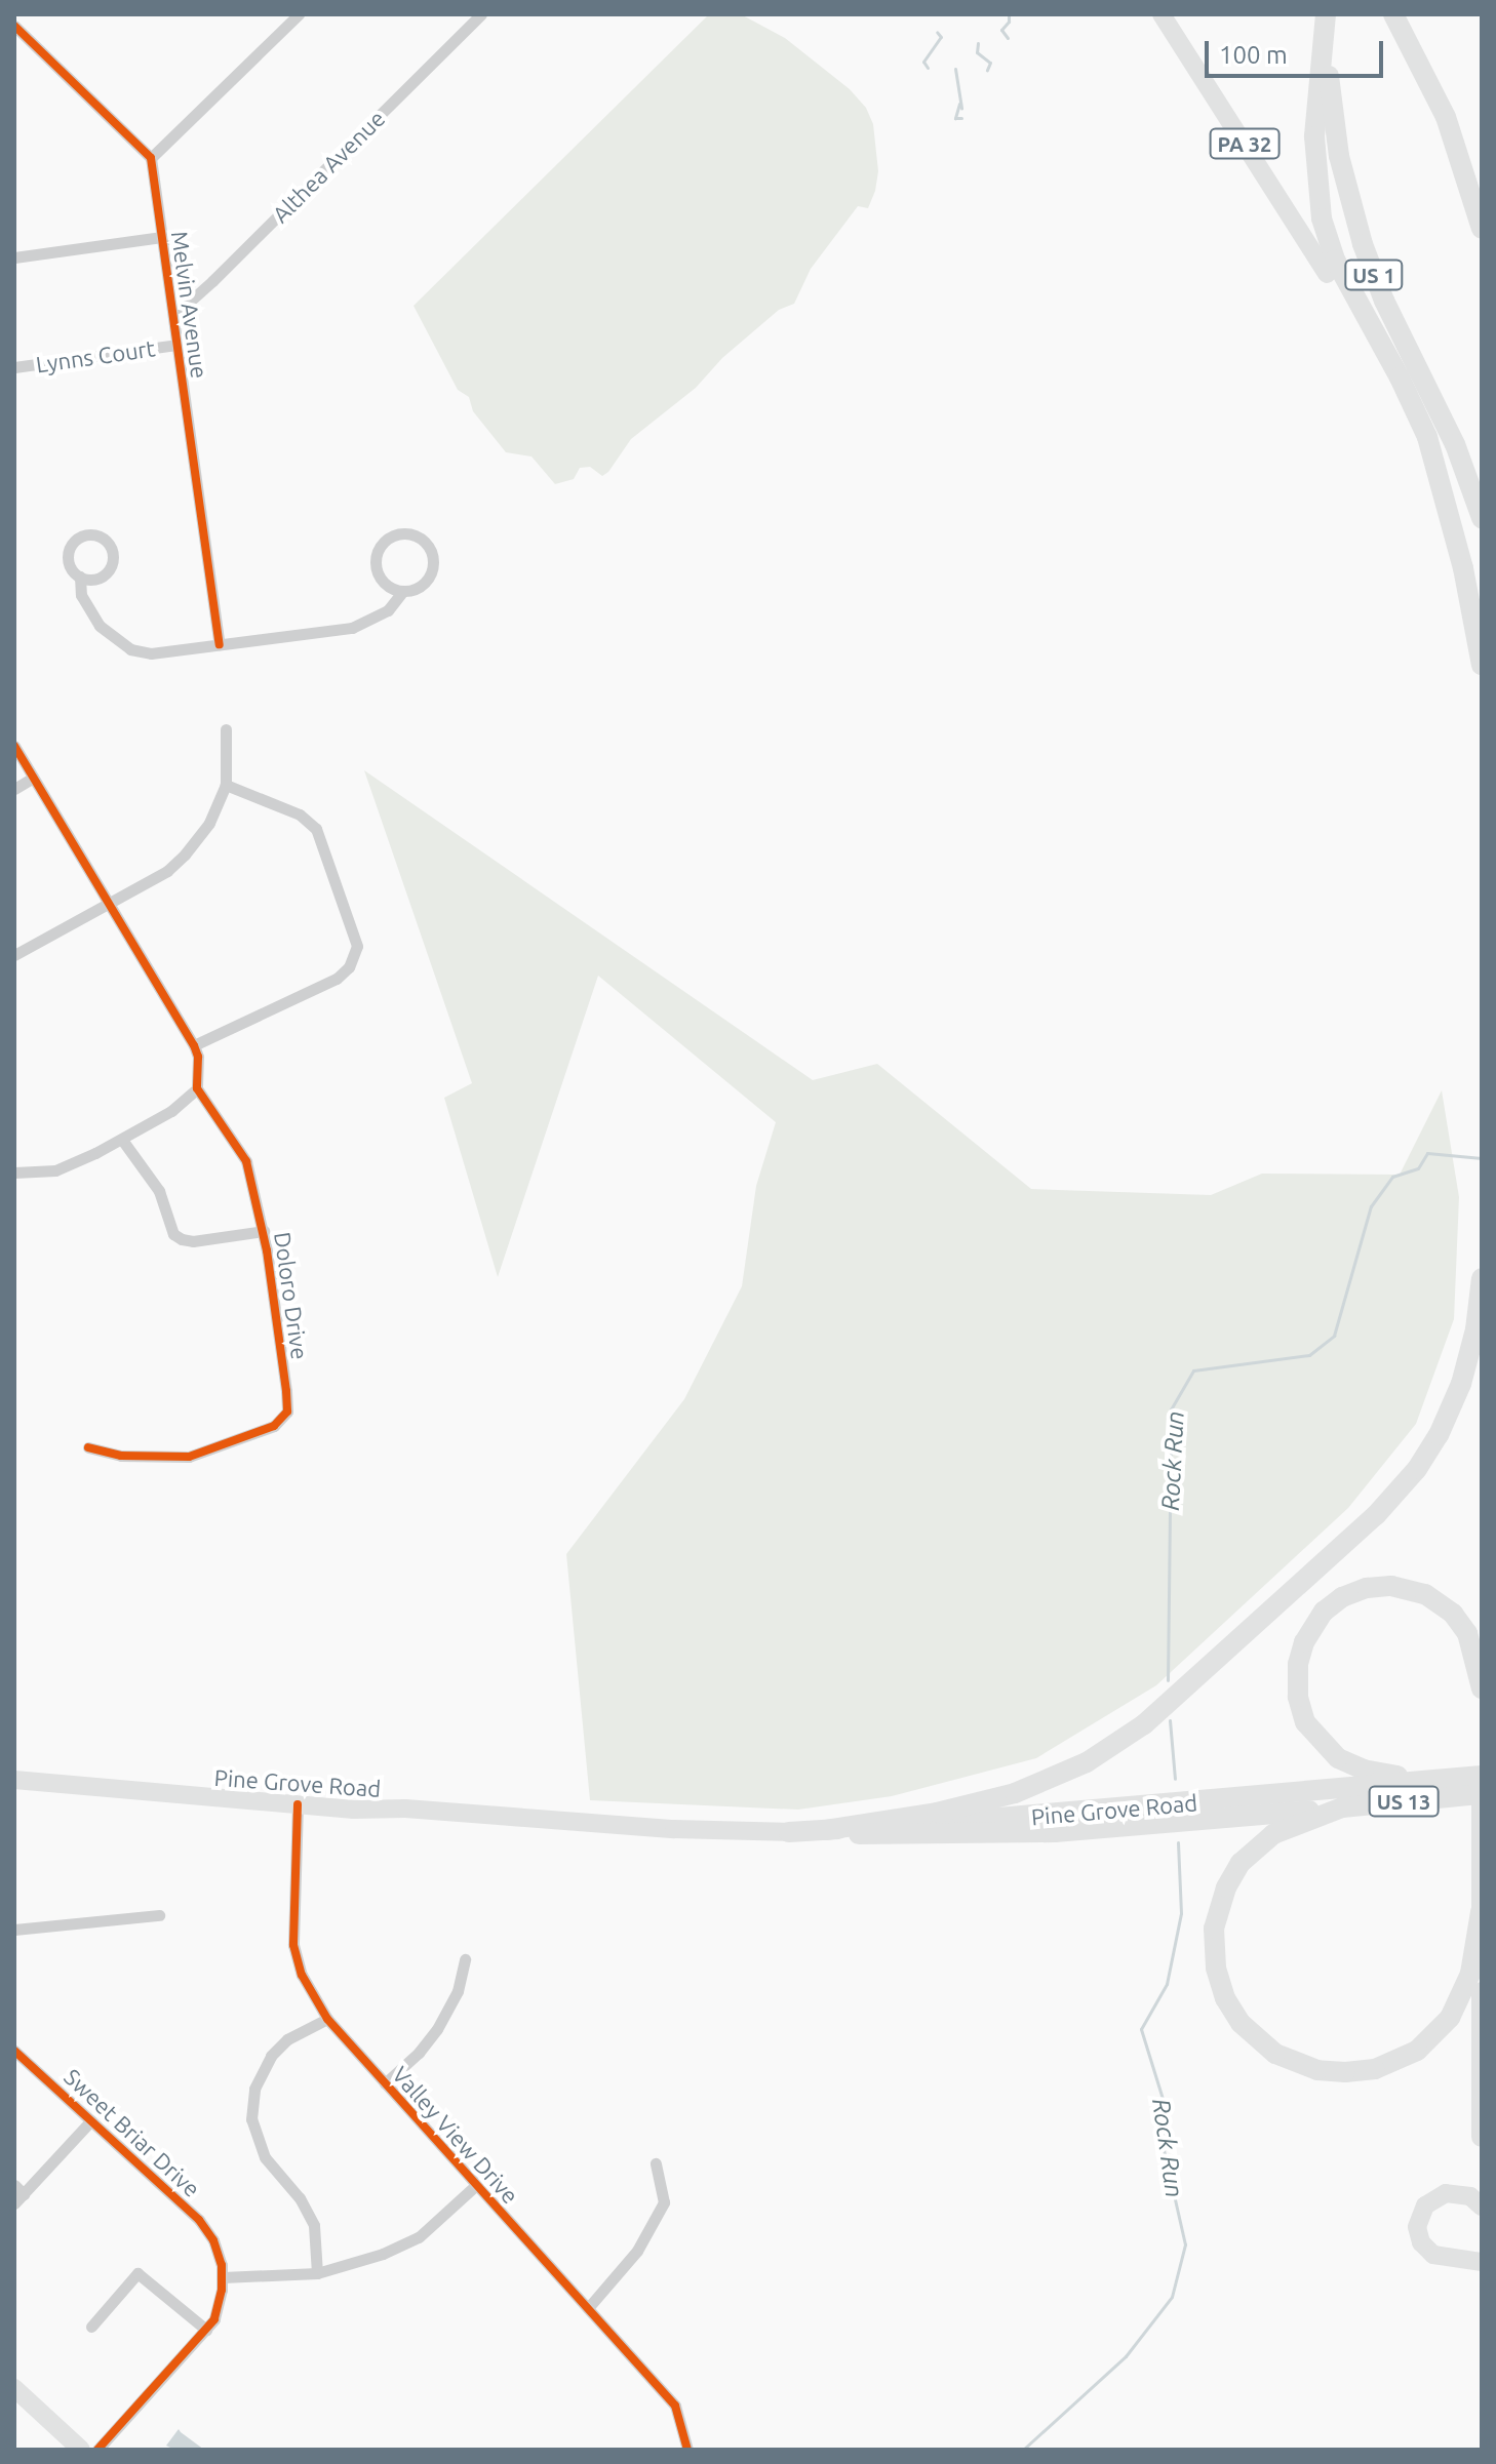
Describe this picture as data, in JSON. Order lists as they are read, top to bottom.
{
  "streets": {
    "highway": ["US 1", "Pine Grove Road", "US 13"],
    "main road": ["PA 32"],
    "street": [
      "Althea Avenue",
      "Melvin Avenue",
      "Lynns Court",
      "Doloro Drive",
      "Sweet Briar Drive",
      "Valley View Drive"
    ]
  },
  "crossings": [
    ["Althea Avenue", "Melvin Avenue"],
    ["Melvin Avenue", "Lynns Court"],
    ["Pine Grove Road", "US 13"],
    ["Pine Grove Road", "Valley View Drive"]
  ],
  "water": ["Rock Run"],
  "scale_bar": "100 m"
}
